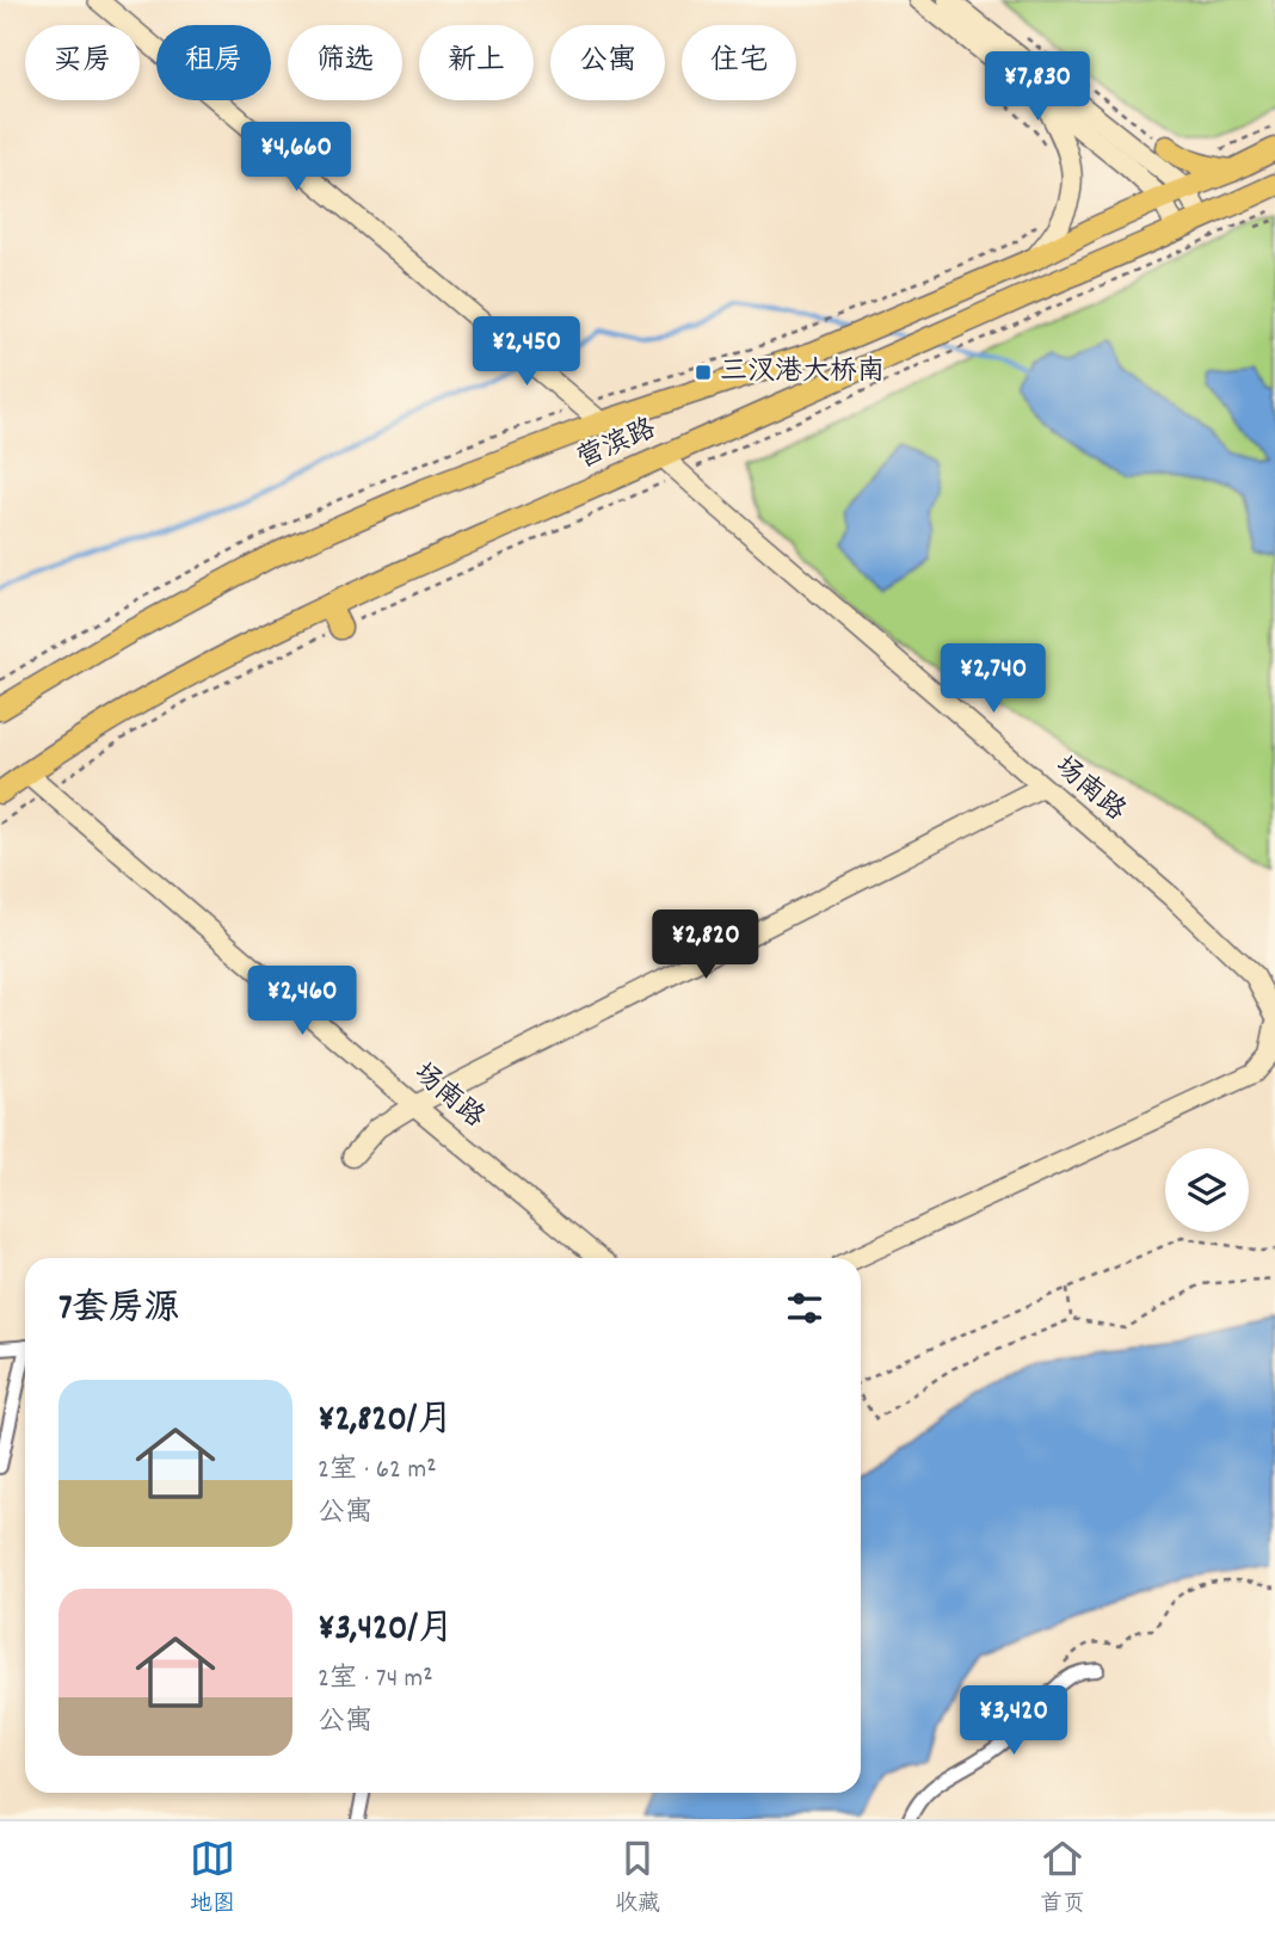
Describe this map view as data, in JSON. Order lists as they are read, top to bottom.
{
  "streets": {
    "main road": ["营滨路"],
    "street": ["场南路"]
  },
  "crossings": [
    ["营滨路", "场南路"]
  ],
  "places": {
    "transit": ["三汊港大桥南"]
  },
  "page": {
    "chip": [
      "买房",
      "租房",
      "筛选",
      "新上",
      "公寓",
      "住宅"
    ],
    "price": [
      "¥7,830",
      "¥4,660",
      "¥2,450",
      "¥2,740",
      "¥2,820",
      "¥2,460",
      "¥3,420"
    ],
    "heading": "7套房源",
    "list": [
      {
        "name": "¥2,820/月",
        "note": "2室 · 62 m² · 公寓"
      },
      {
        "name": "¥3,420/月",
        "note": "2室 · 74 m² · 公寓"
      }
    ],
    "tabs": ["地图", "收藏", "首页"]
  }
}
